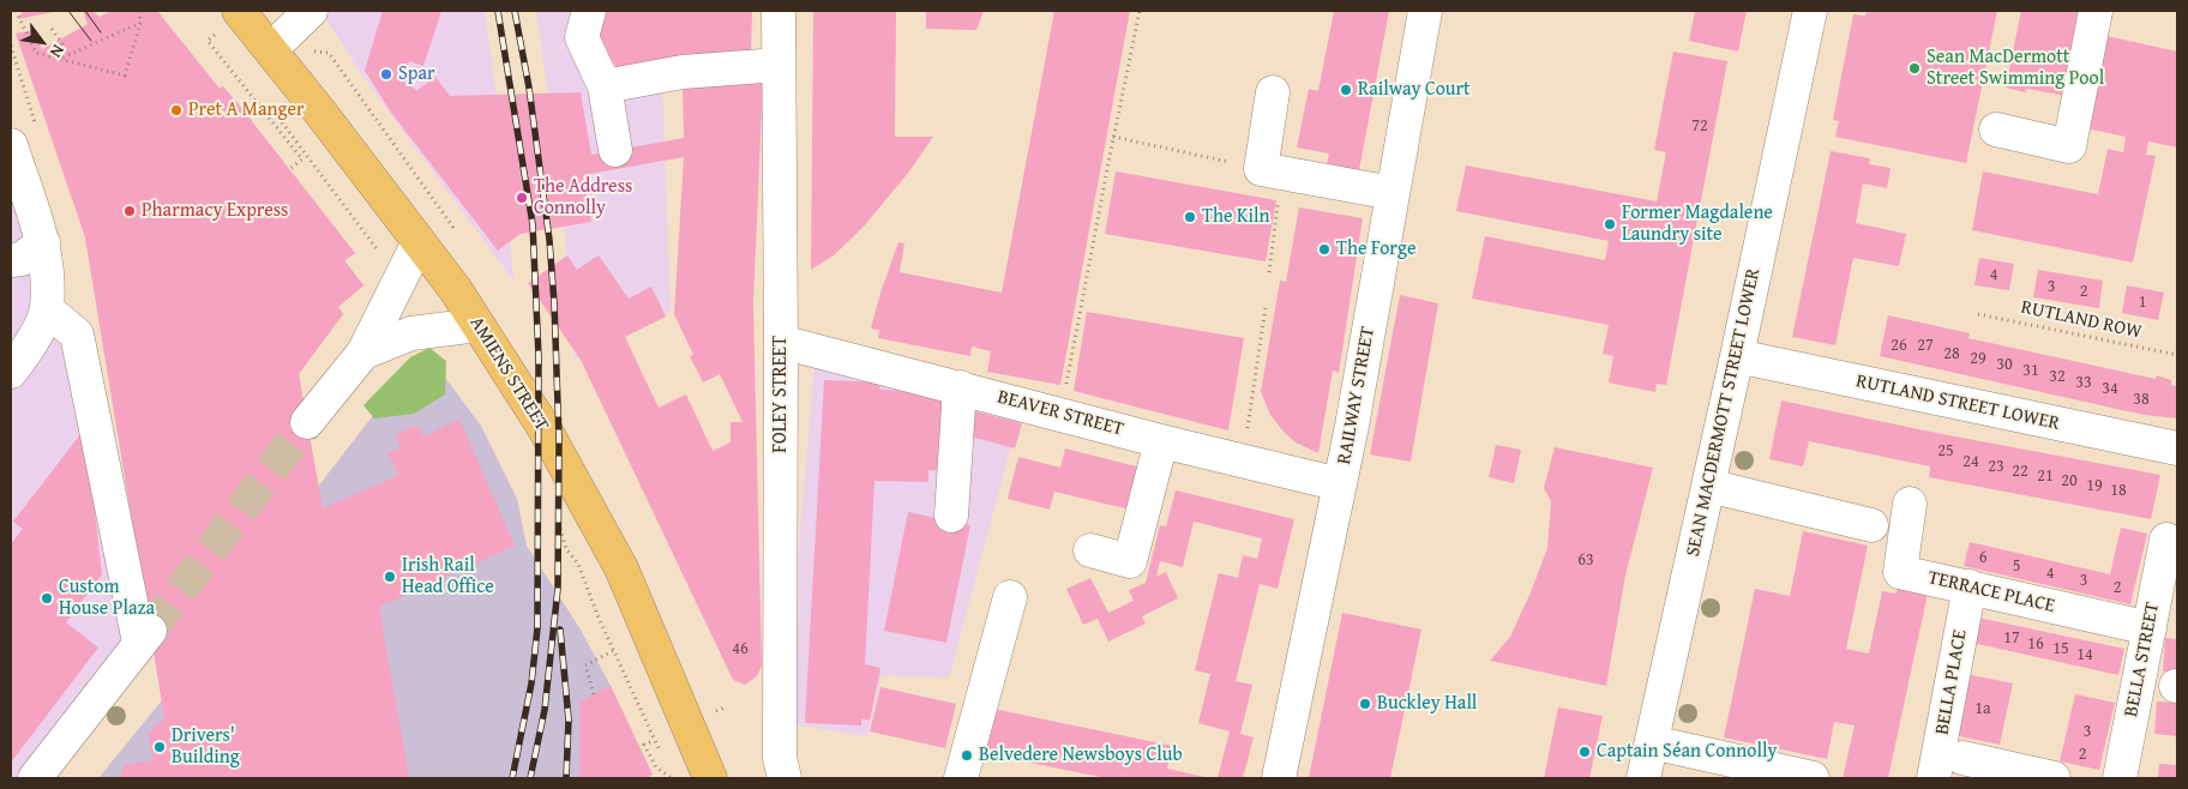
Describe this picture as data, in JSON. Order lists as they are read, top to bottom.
{
  "streets": {
    "main road": ["AMIENS STREET"],
    "street": [
      "FOLEY STREET",
      "RAILWAY STREET",
      "RUTLAND STREET LOWER",
      "SEAN MACDERMOTT STREET LOWER",
      "BEAVER STREET",
      "TERRACE PLACE",
      "BELLA STREET",
      "BELLA PLACE"
    ],
    "path": ["RUTLAND ROW"]
  },
  "crossings": [
    ["FOLEY STREET", "BEAVER STREET"],
    ["RAILWAY STREET", "BEAVER STREET"],
    ["RUTLAND STREET LOWER", "SEAN MACDERMOTT STREET LOWER"],
    ["TERRACE PLACE", "BELLA STREET"],
    ["TERRACE PLACE", "BELLA PLACE"]
  ],
  "places": [
    "Sean MacDermott Street Swimming Pool",
    "Spar",
    "Railway Court",
    "Pret A Manger",
    "The Address Connolly",
    "Pharmacy Express",
    "The Kiln",
    "Former Magdalene Laundry site",
    "The Forge",
    "Irish Rail Head Office",
    "Custom House Plaza",
    "Buckley Hall",
    "Drivers' Building",
    "Captain Séan Connolly",
    "Belvedere Newsboys Club"
  ],
  "house_numbers": [
    "72",
    "4",
    "3",
    "2",
    "1",
    "26",
    "27",
    "28",
    "29",
    "30",
    "31",
    "32",
    "33",
    "34",
    "38",
    "25",
    "24",
    "23",
    "22",
    "21",
    "20",
    "19",
    "18",
    "6",
    "63",
    "5",
    "4",
    "3",
    "2",
    "17",
    "16",
    "46",
    "15",
    "14",
    "1a",
    "3",
    "2"
  ],
  "north": "bottom right"
}
